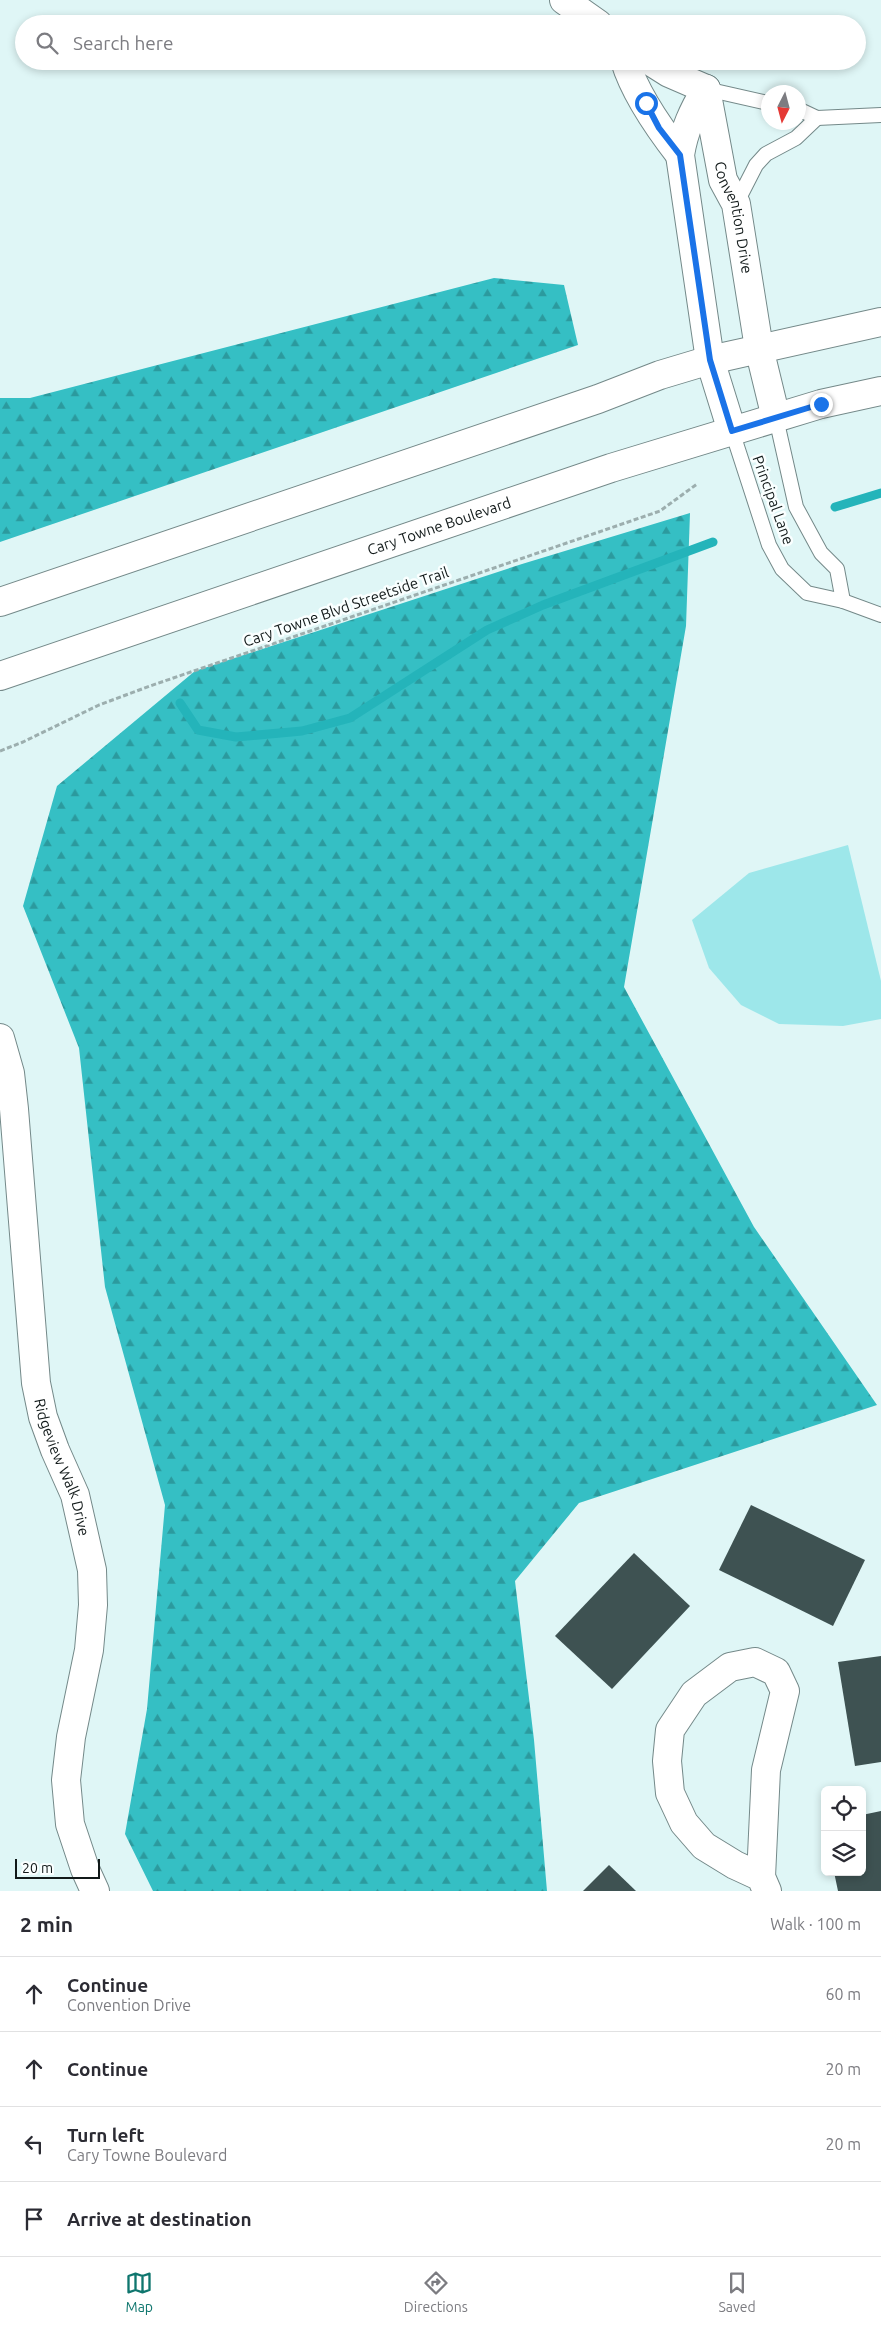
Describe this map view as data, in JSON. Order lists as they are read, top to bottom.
{
  "streets": {
    "street": ["Convention Drive", "Cary Towne Boulevard", "Ridgeview Walk Drive"],
    "lane": ["Principal Lane"],
    "path": ["Cary Towne Blvd Streetside Trail"]
  },
  "crossings": [
    ["Convention Drive", "Principal Lane"],
    ["Convention Drive", "Cary Towne Boulevard"],
    ["Principal Lane", "Cary Towne Boulevard"]
  ],
  "scale_bar": "20 m",
  "north": "bottom",
  "page": {
    "search": "Search here",
    "scale": "20 m",
    "heading": ["2 min", "Walk · 100 m"],
    "list": [
      ["Continue", "Convention Drive", "60 m"],
      ["Continue", "20 m"],
      ["Turn left", "Cary Towne Boulevard", "20 m"],
      "Arrive at destination"
    ],
    "nav": ["Map", "Directions", "Saved"]
  }
}
